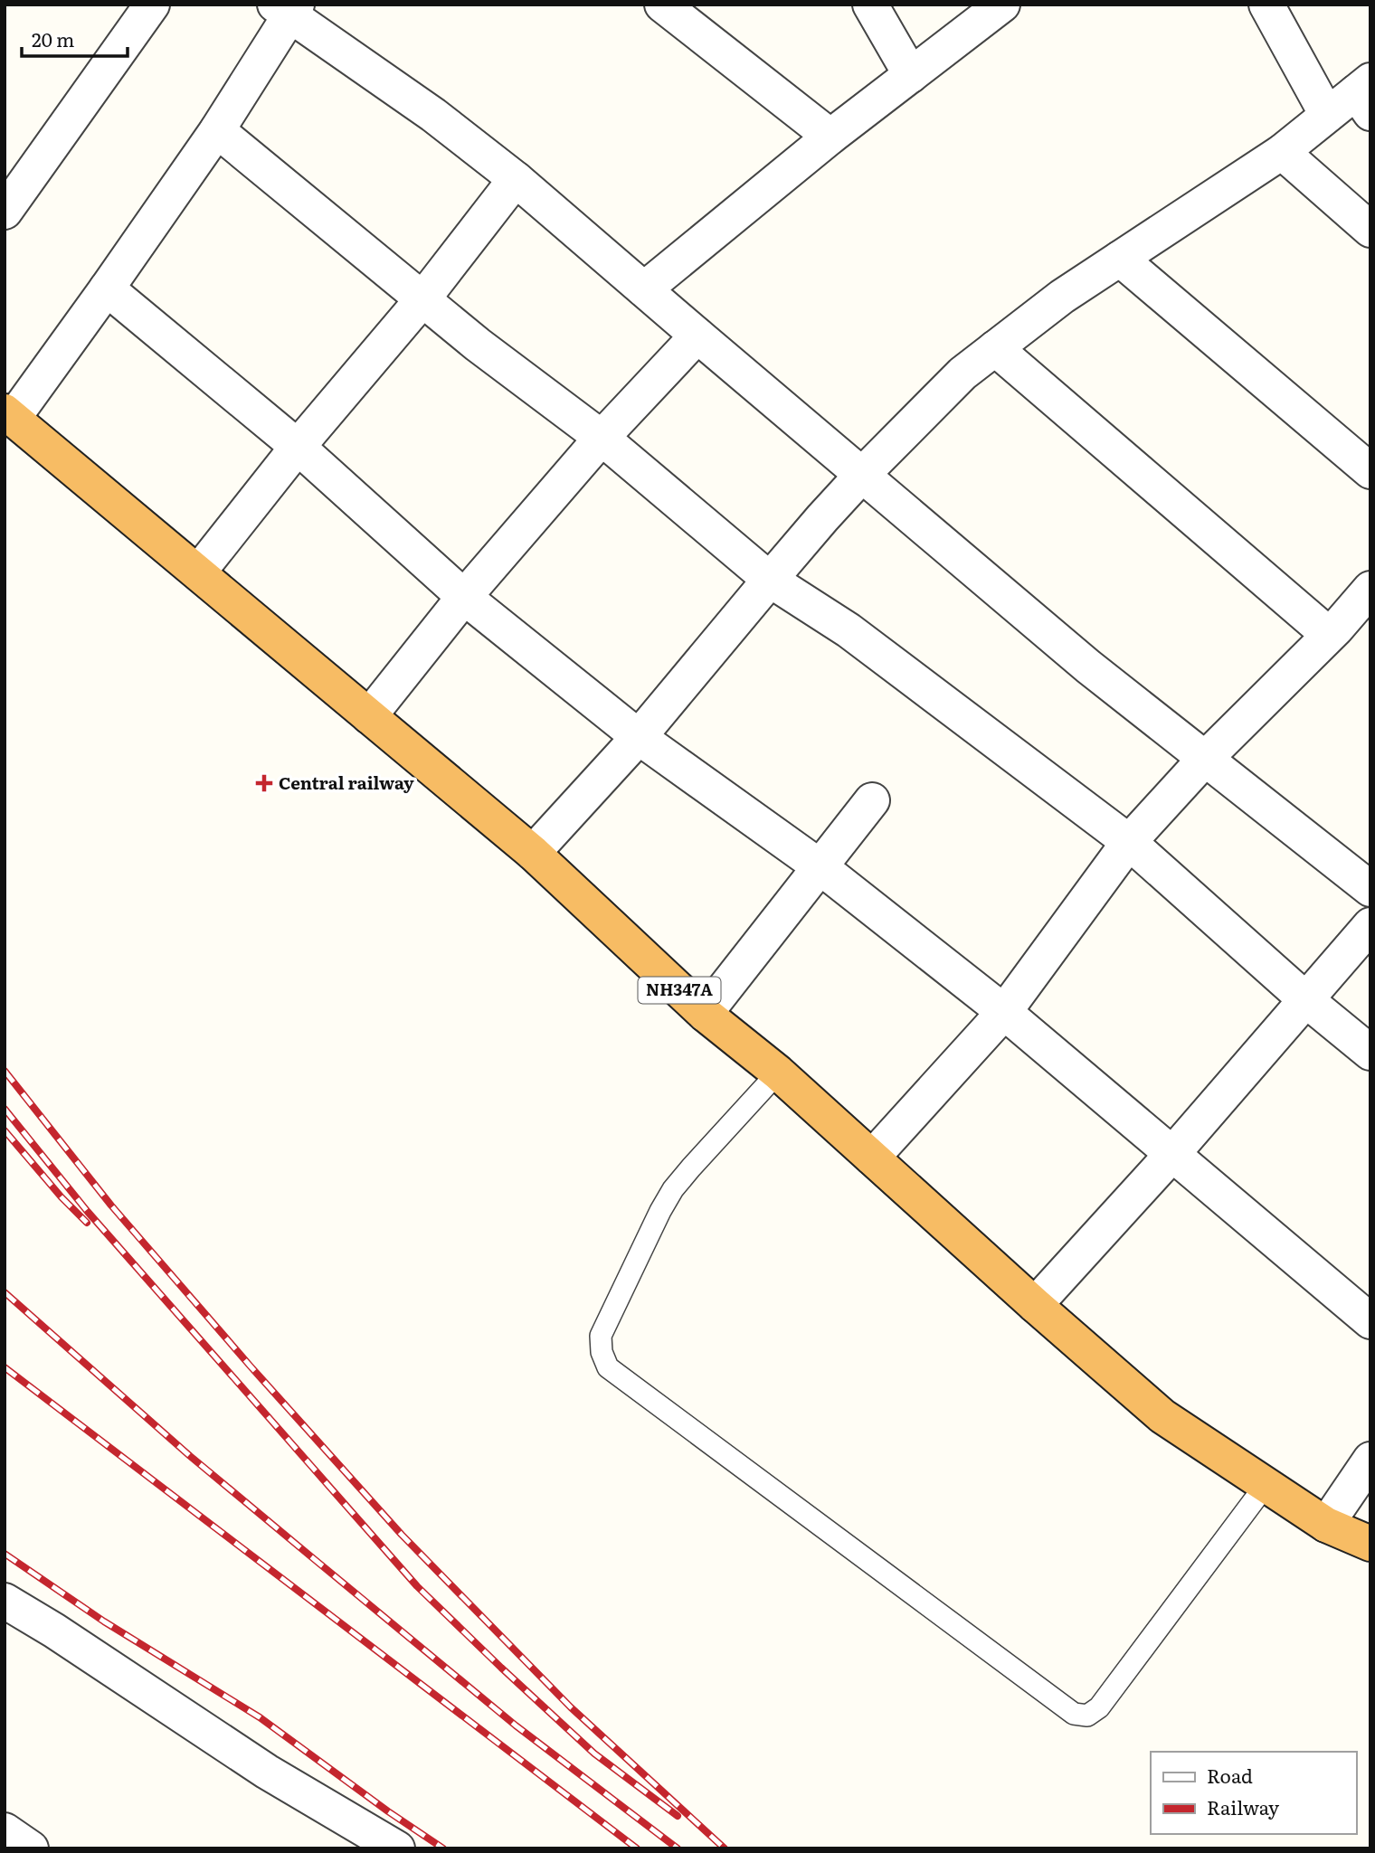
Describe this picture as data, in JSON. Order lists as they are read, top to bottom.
{
  "streets": {
    "highway": ["NH347A"]
  },
  "places": {
    "health": ["Central railway"]
  },
  "legend": ["Road", "Railway"],
  "scale_bar": "20 m"
}
